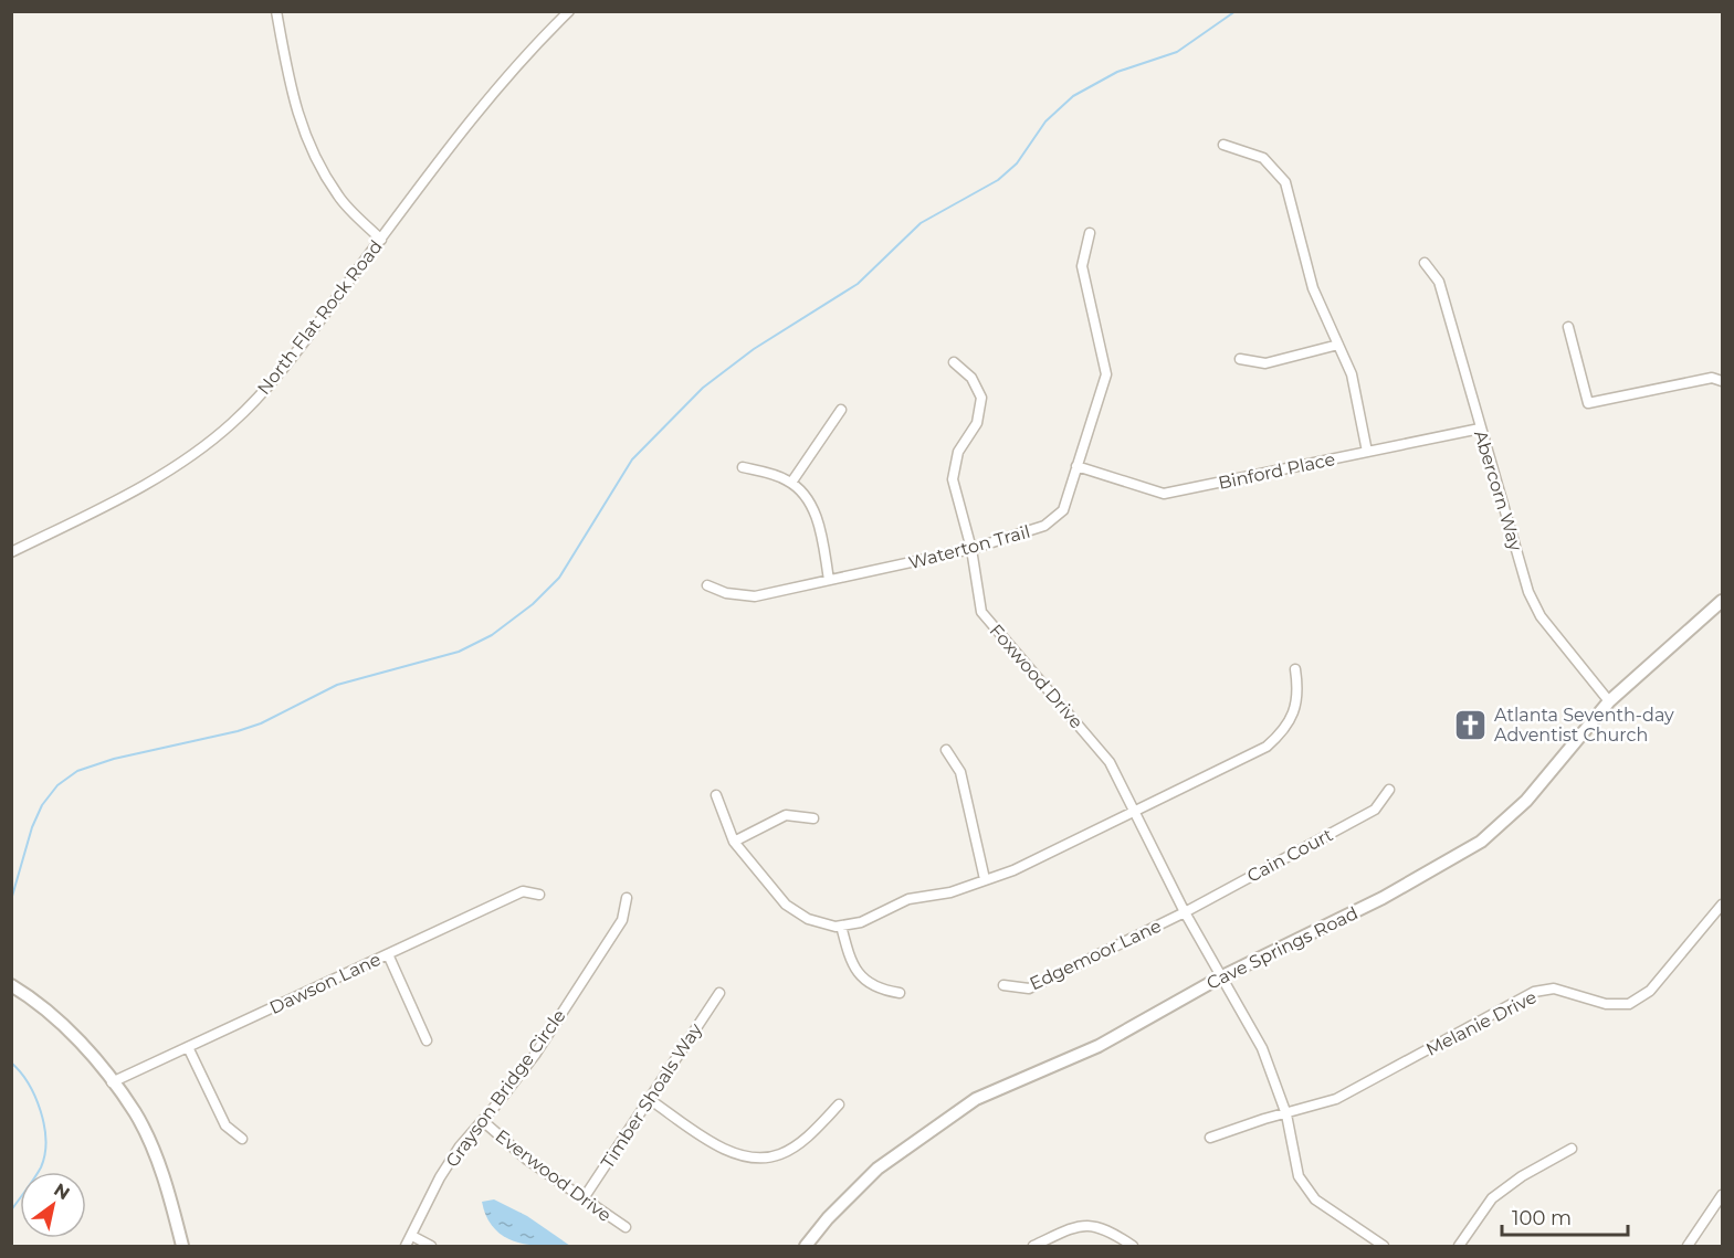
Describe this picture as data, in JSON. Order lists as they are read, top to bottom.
{
  "streets": {
    "street": [
      "North Flat Rock Road",
      "Binford Place",
      "Abercorn Way",
      "Waterton Trail",
      "Foxwood Drive",
      "Cain Court",
      "Cave Springs Road",
      "Edgemoor Lane",
      "Dawson Lane",
      "Melanie Drive",
      "Grayson Bridge Circle",
      "Timber Shoals Way",
      "Everwood Drive"
    ]
  },
  "crossings": [
    ["Binford Place", "Abercorn Way"],
    ["Binford Place", "Waterton Trail"],
    ["Abercorn Way", "Cave Springs Road"],
    ["Waterton Trail", "Foxwood Drive"],
    ["Foxwood Drive", "Cain Court"],
    ["Foxwood Drive", "Cave Springs Road"],
    ["Foxwood Drive", "Edgemoor Lane"],
    ["Foxwood Drive", "Melanie Drive"],
    ["Cain Court", "Edgemoor Lane"],
    ["Grayson Bridge Circle", "Everwood Drive"],
    ["Timber Shoals Way", "Everwood Drive"]
  ],
  "places": {
    "church": ["Atlanta Seventh-day Adventist Church"]
  },
  "scale_bar": "100 m",
  "north": "top right"
}
